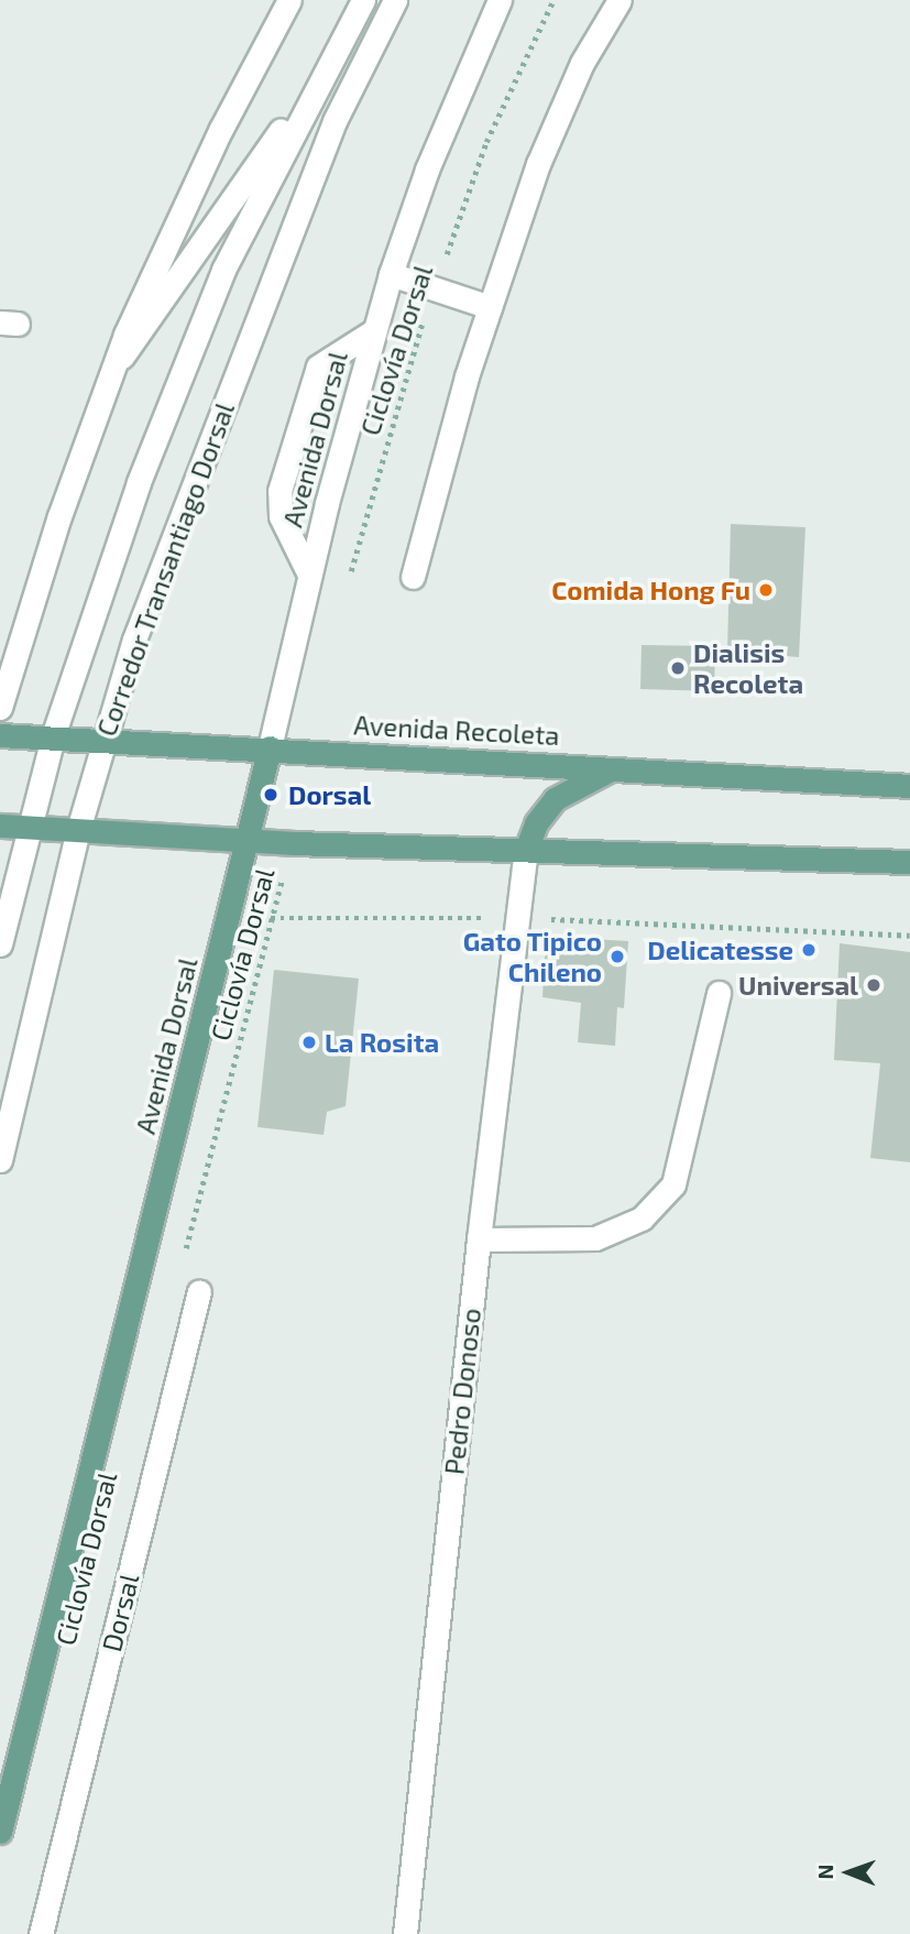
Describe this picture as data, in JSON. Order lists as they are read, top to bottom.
{
  "streets": {
    "main road": ["Avenida Dorsal", "Avenida Recoleta"],
    "street": ["Corredor Transantiago Dorsal", "Pedro Donoso", "Dorsal"],
    "path": ["Ciclovía Dorsal"]
  },
  "crossings": [
    ["Ciclovía Dorsal", "Avenida Recoleta"],
    ["Avenida Dorsal", "Avenida Recoleta"],
    ["Corredor Transantiago Dorsal", "Avenida Recoleta"]
  ],
  "places": [
    "Comida Hong Fu",
    "Dialisis Recoleta",
    "Dorsal",
    "Delicatesse",
    "Gato Tipico Chileno",
    "Universal",
    "La Rosita"
  ],
  "north": "left"
}
